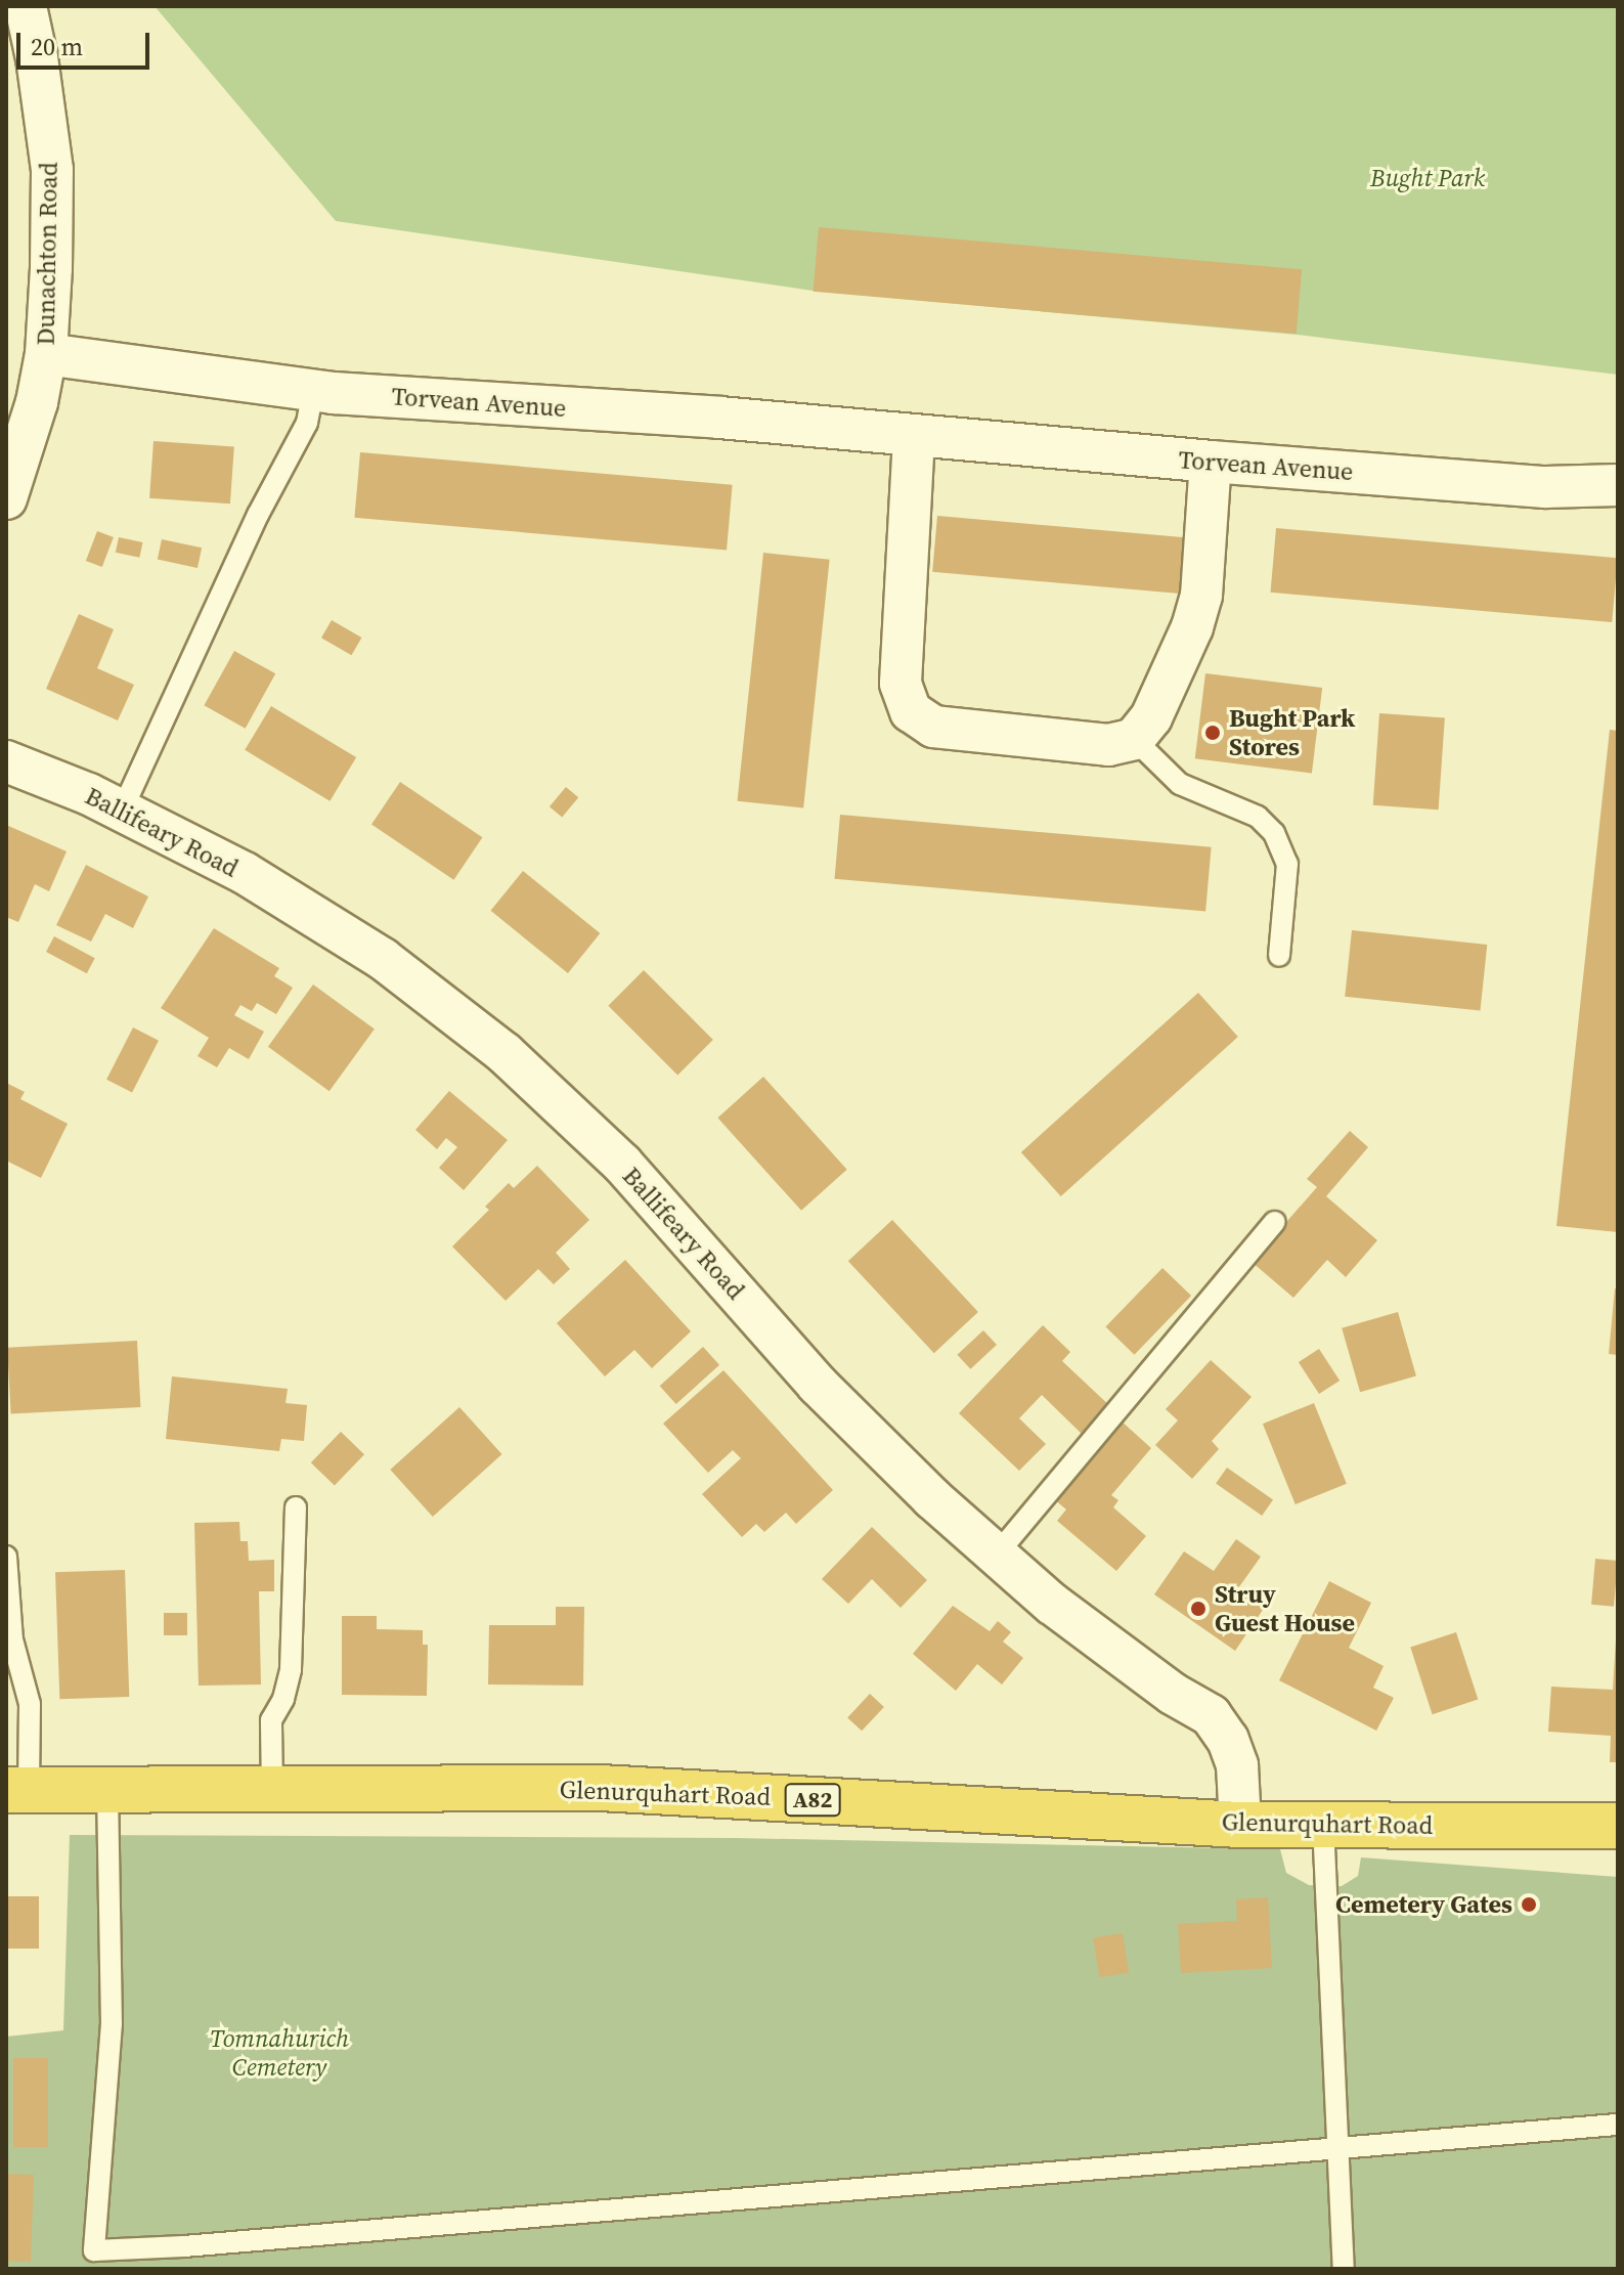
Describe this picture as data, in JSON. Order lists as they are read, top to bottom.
{
  "streets": {
    "highway": ["Glenurquhart Road", "A82"],
    "street": ["Dunachton Road", "Torvean Avenue", "Ballifeary Road"]
  },
  "crossings": [
    ["Dunachton Road", "Torvean Avenue"],
    ["Ballifeary Road", "Glenurquhart Road"]
  ],
  "parks": ["Bught Park", "Tomnahurich Cemetery"],
  "places": ["Bught Park Stores", "Struy Guest House", "Cemetery Gates"],
  "scale_bar": "20 m"
}
